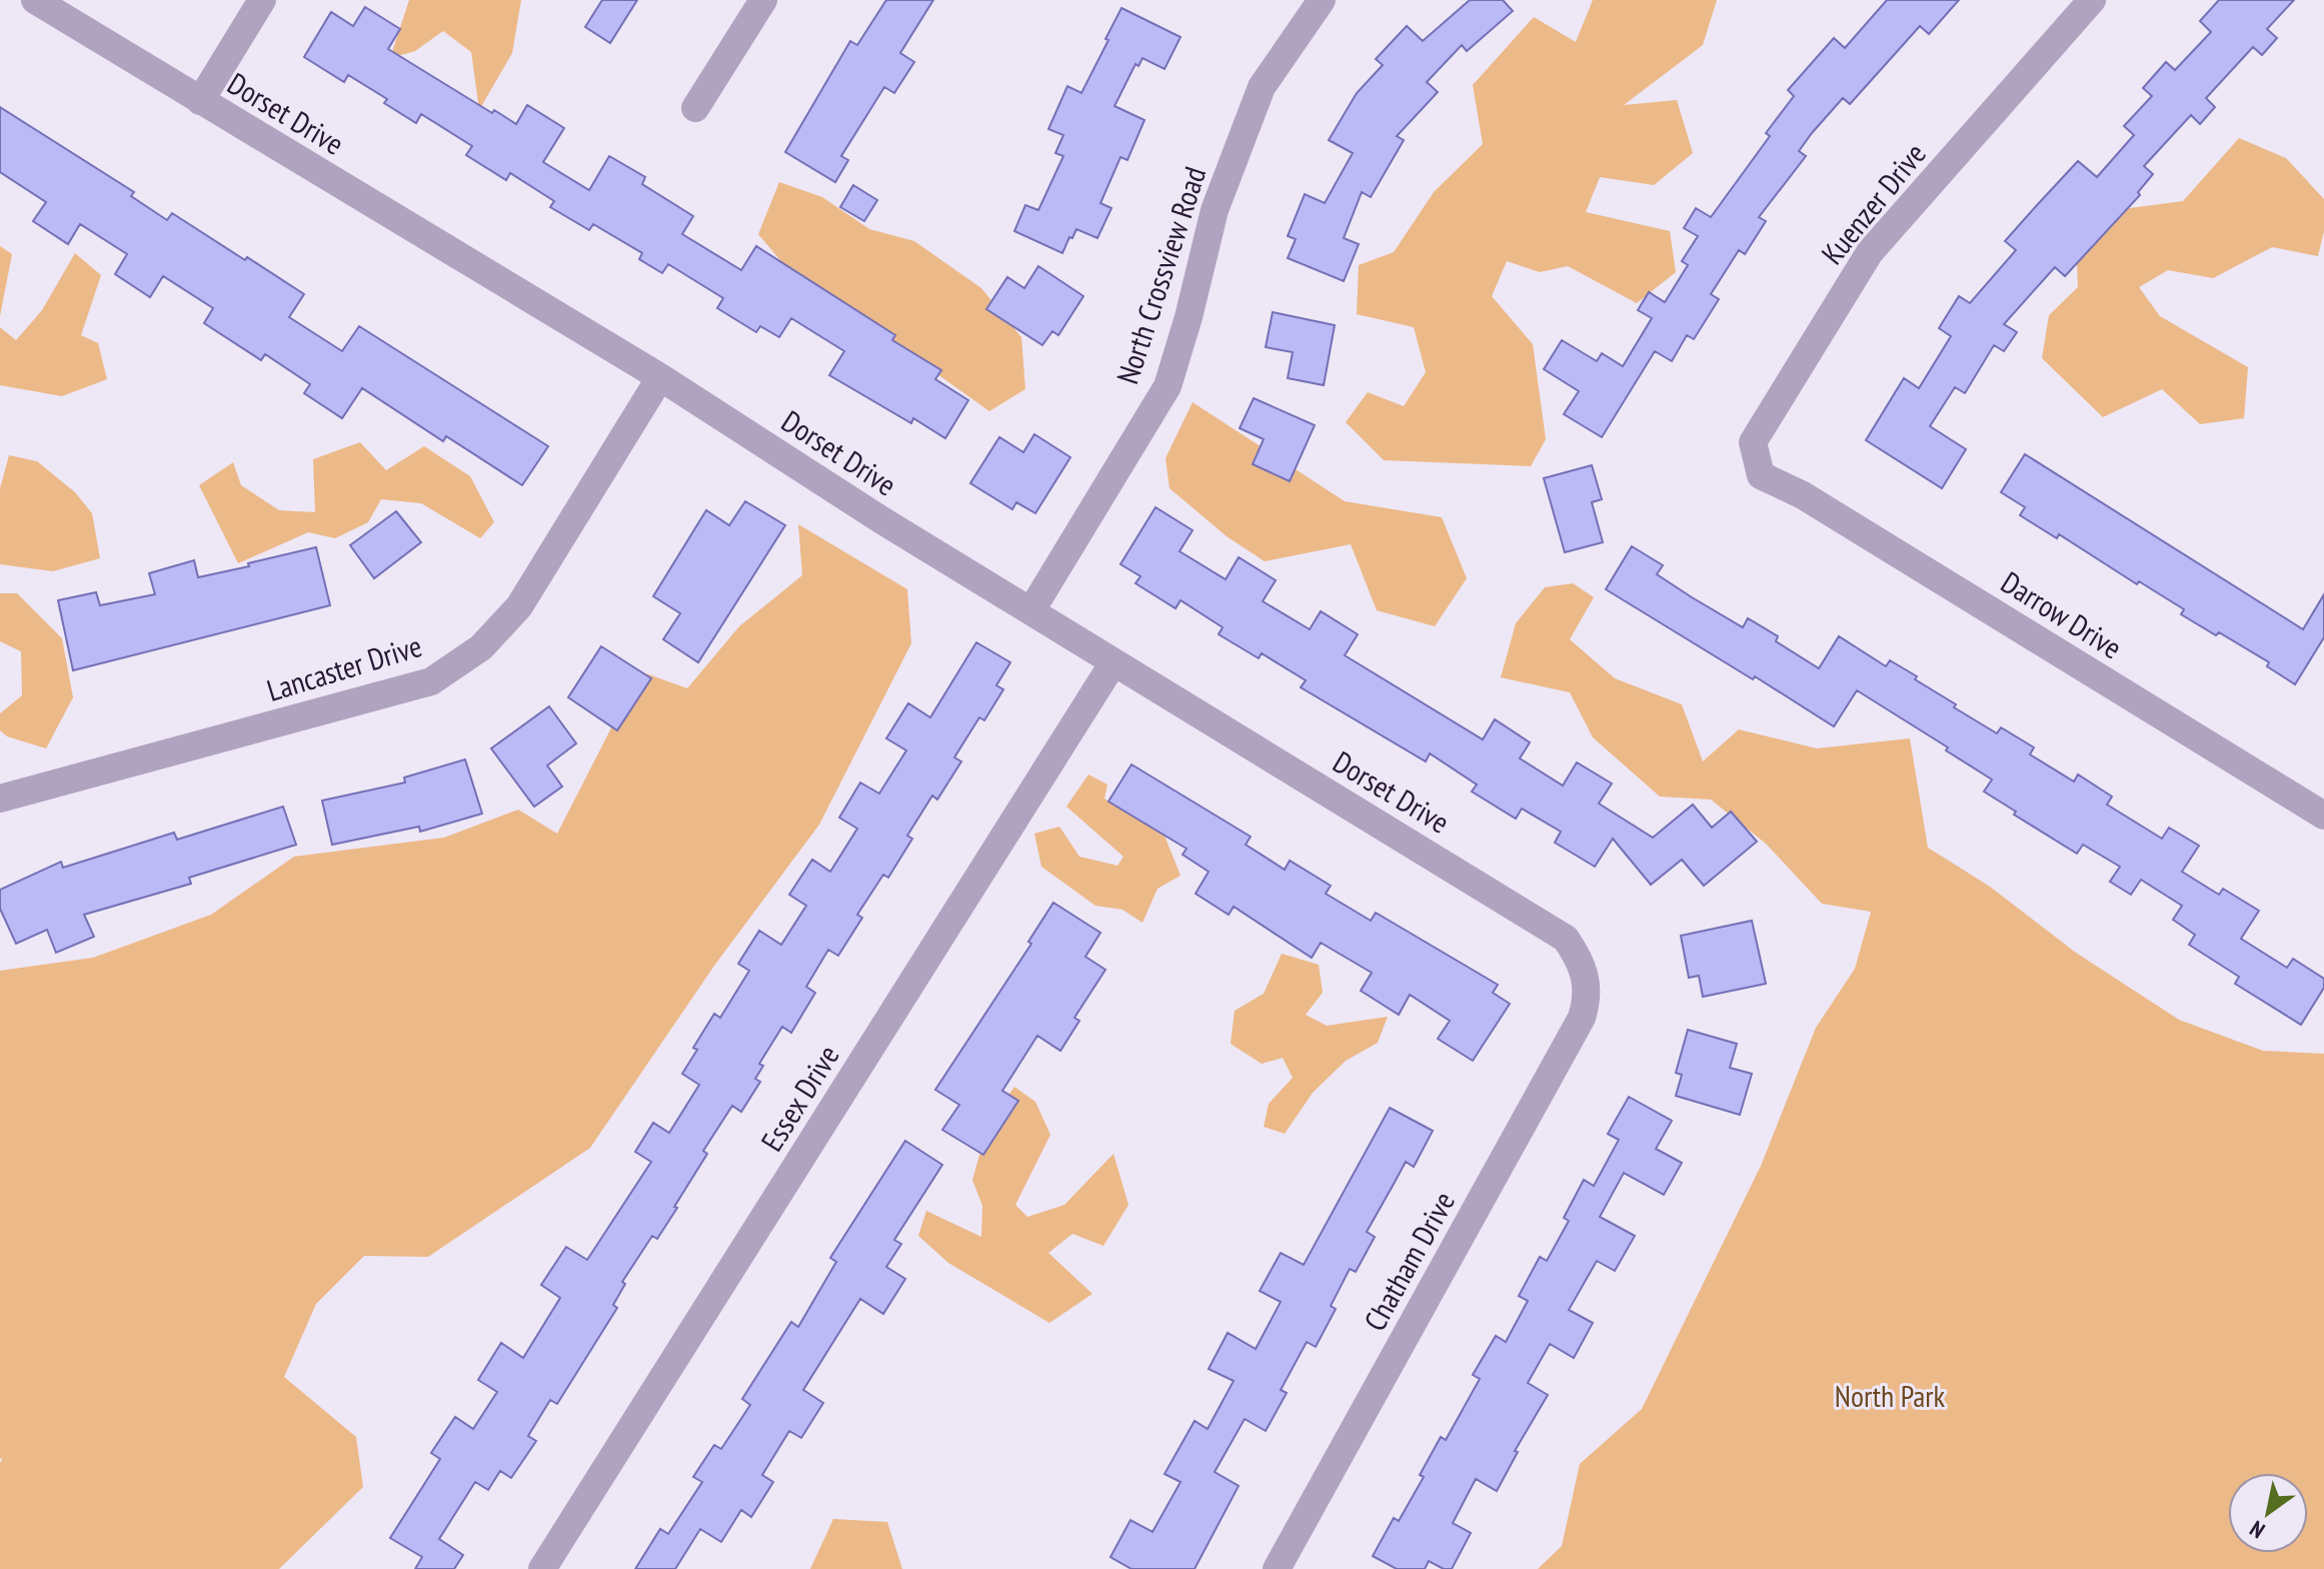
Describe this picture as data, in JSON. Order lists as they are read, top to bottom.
{
  "streets": {
    "street": [
      "Dorset Drive",
      "Kuenzer Drive",
      "North Crossview Road",
      "Darrow Drive",
      "Lancaster Drive",
      "Essex Drive",
      "Chatham Drive"
    ]
  },
  "crossings": [
    ["Dorset Drive", "North Crossview Road"],
    ["Dorset Drive", "Lancaster Drive"],
    ["Dorset Drive", "Essex Drive"],
    ["Dorset Drive", "Chatham Drive"],
    ["Kuenzer Drive", "Darrow Drive"]
  ],
  "parks": ["North Park"],
  "north": "bottom left"
}
